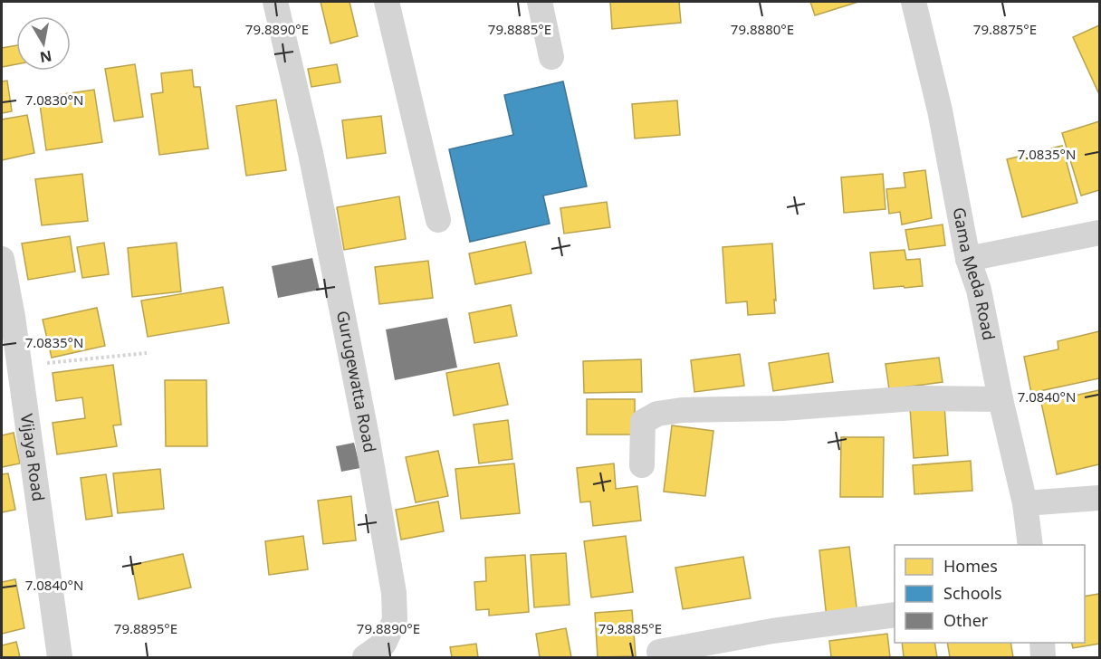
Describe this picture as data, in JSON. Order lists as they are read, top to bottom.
{
  "streets": {
    "street": ["Gama Meda Road", "Gurugewatta Road", "Vijaya Road"]
  },
  "legend": ["Homes", "Schools", "Other"],
  "north": "bottom",
  "coordinates": [
    "79.8890°E",
    "79.8885°E",
    "79.8880°E",
    "79.8875°E",
    "7.0830°N",
    "7.0835°N",
    "7.0840°N",
    "79.8895°E"
  ]
}
